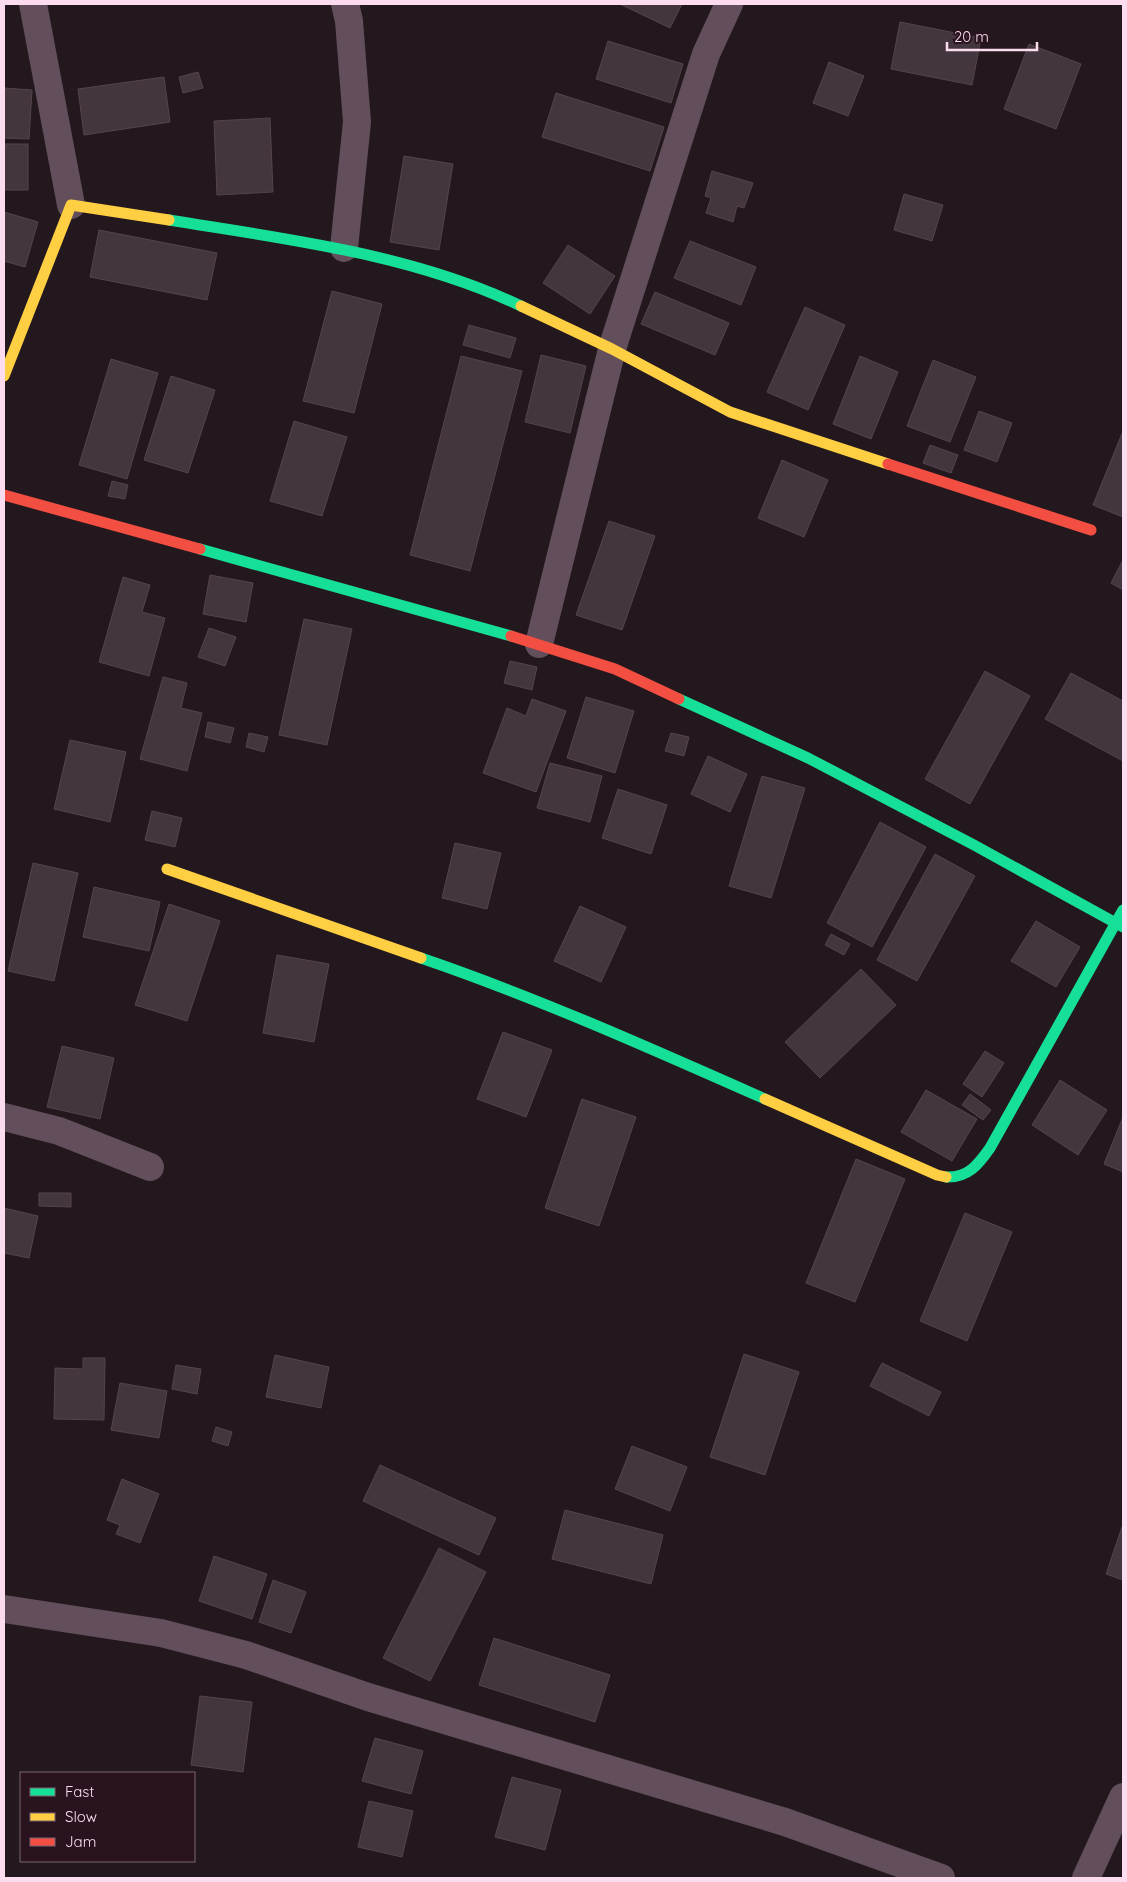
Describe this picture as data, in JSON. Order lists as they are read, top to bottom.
{
  "legend": ["Fast", "Slow", "Jam"],
  "scale_bar": "20 m"
}
